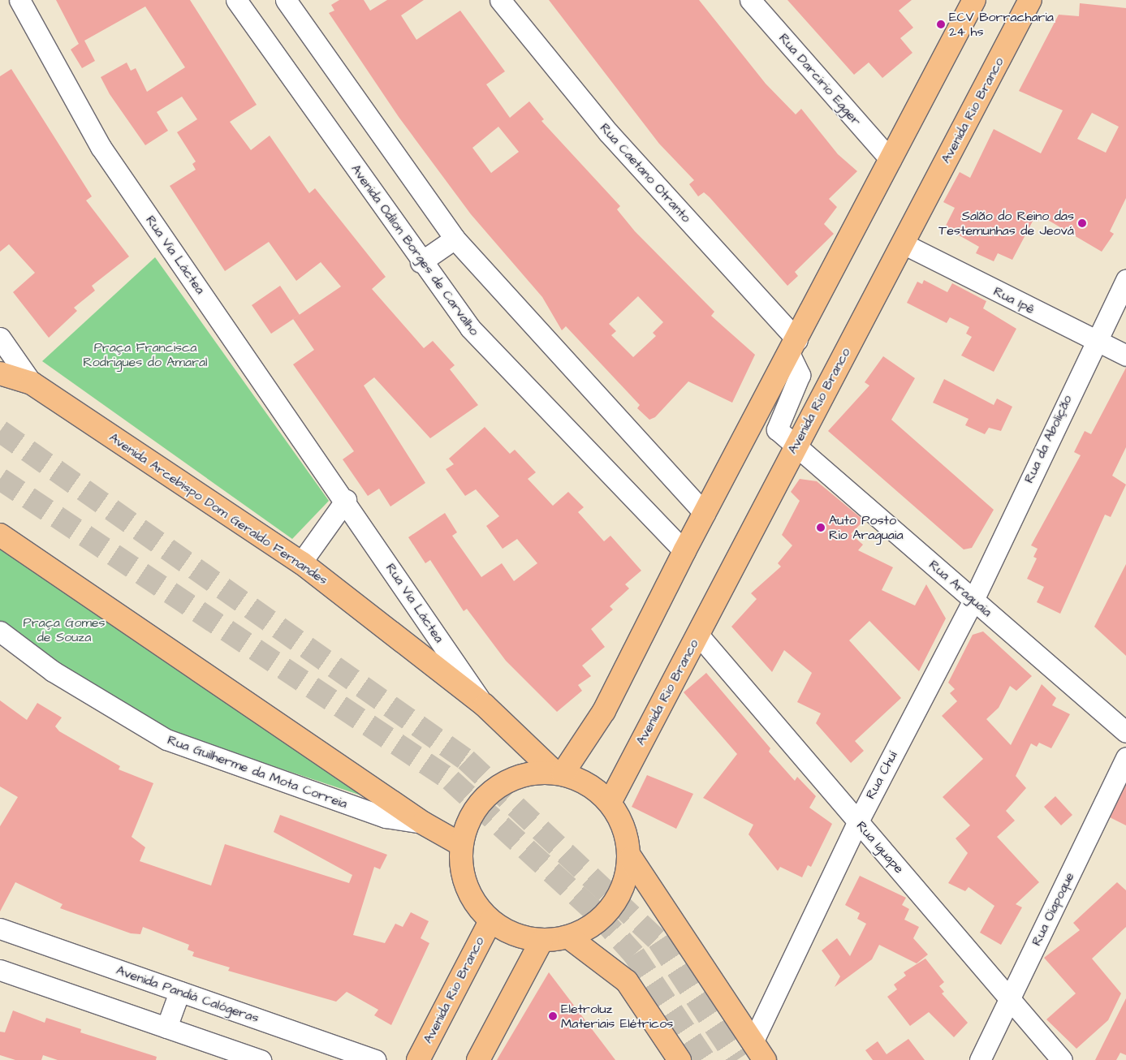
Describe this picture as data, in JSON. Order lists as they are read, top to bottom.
{
  "streets": {
    "main road": ["Avenida Rio Branco", "Avenida Arcebispo Dom Geraldo Fernandes"],
    "street": [
      "Rua Darcirio Egger",
      "Rua Caetano Otranto",
      "Avenida Odilon Borges de Carvalho",
      "Rua Via Láctea",
      "Rua Ipê",
      "Rua da Abolição",
      "Rua Araguaia",
      "Rua Guilherme da Mota Correia",
      "Rua Chuí",
      "Rua Iguape",
      "Rua Oiapoque",
      "Avenida Pandiá Calógeras"
    ]
  },
  "crossings": [
    ["Avenida Rio Branco", "Rua Caetano Otranto"],
    ["Avenida Rio Branco", "Rua Ipê"],
    ["Avenida Rio Branco", "Rua Araguaia"],
    ["Avenida Rio Branco", "Rua Iguape"],
    ["Rua Caetano Otranto", "Rua Araguaia"],
    ["Rua Via Láctea", "Avenida Arcebispo Dom Geraldo Fernandes"],
    ["Rua Ipê", "Rua da Abolição"],
    ["Rua da Abolição", "Rua Araguaia"],
    ["Rua da Abolição", "Rua Chuí"],
    ["Rua Araguaia", "Rua Chuí"],
    ["Rua Chuí", "Rua Iguape"],
    ["Rua Iguape", "Rua Oiapoque"]
  ],
  "parks": ["Praça Francisca Rodrigues do Amaral", "Praça Gomes de Souza"],
  "places": [
    "ECV Borracharia 24 hs",
    "Salão do Reino das Testemunhas de Jeová",
    "Auto Posto Rio Araguaia",
    "Eletroluz Materiais Elétricos"
  ]
}
